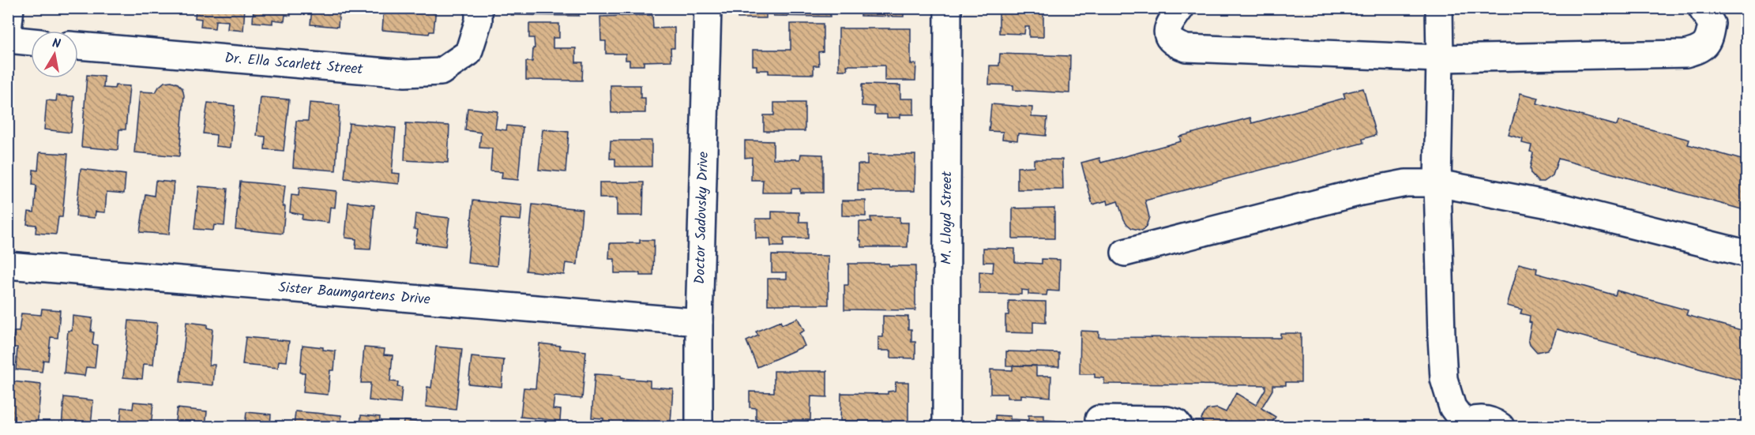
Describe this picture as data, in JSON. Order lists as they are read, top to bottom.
{
  "streets": {
    "street": [
      "Dr. Ella Scarlett Street",
      "Doctor Sadovsky Drive",
      "M. Lloyd Street",
      "Sister Baumgartens Drive"
    ]
  },
  "crossings": [
    ["Doctor Sadovsky Drive", "Sister Baumgartens Drive"]
  ],
  "north": "top"
}
